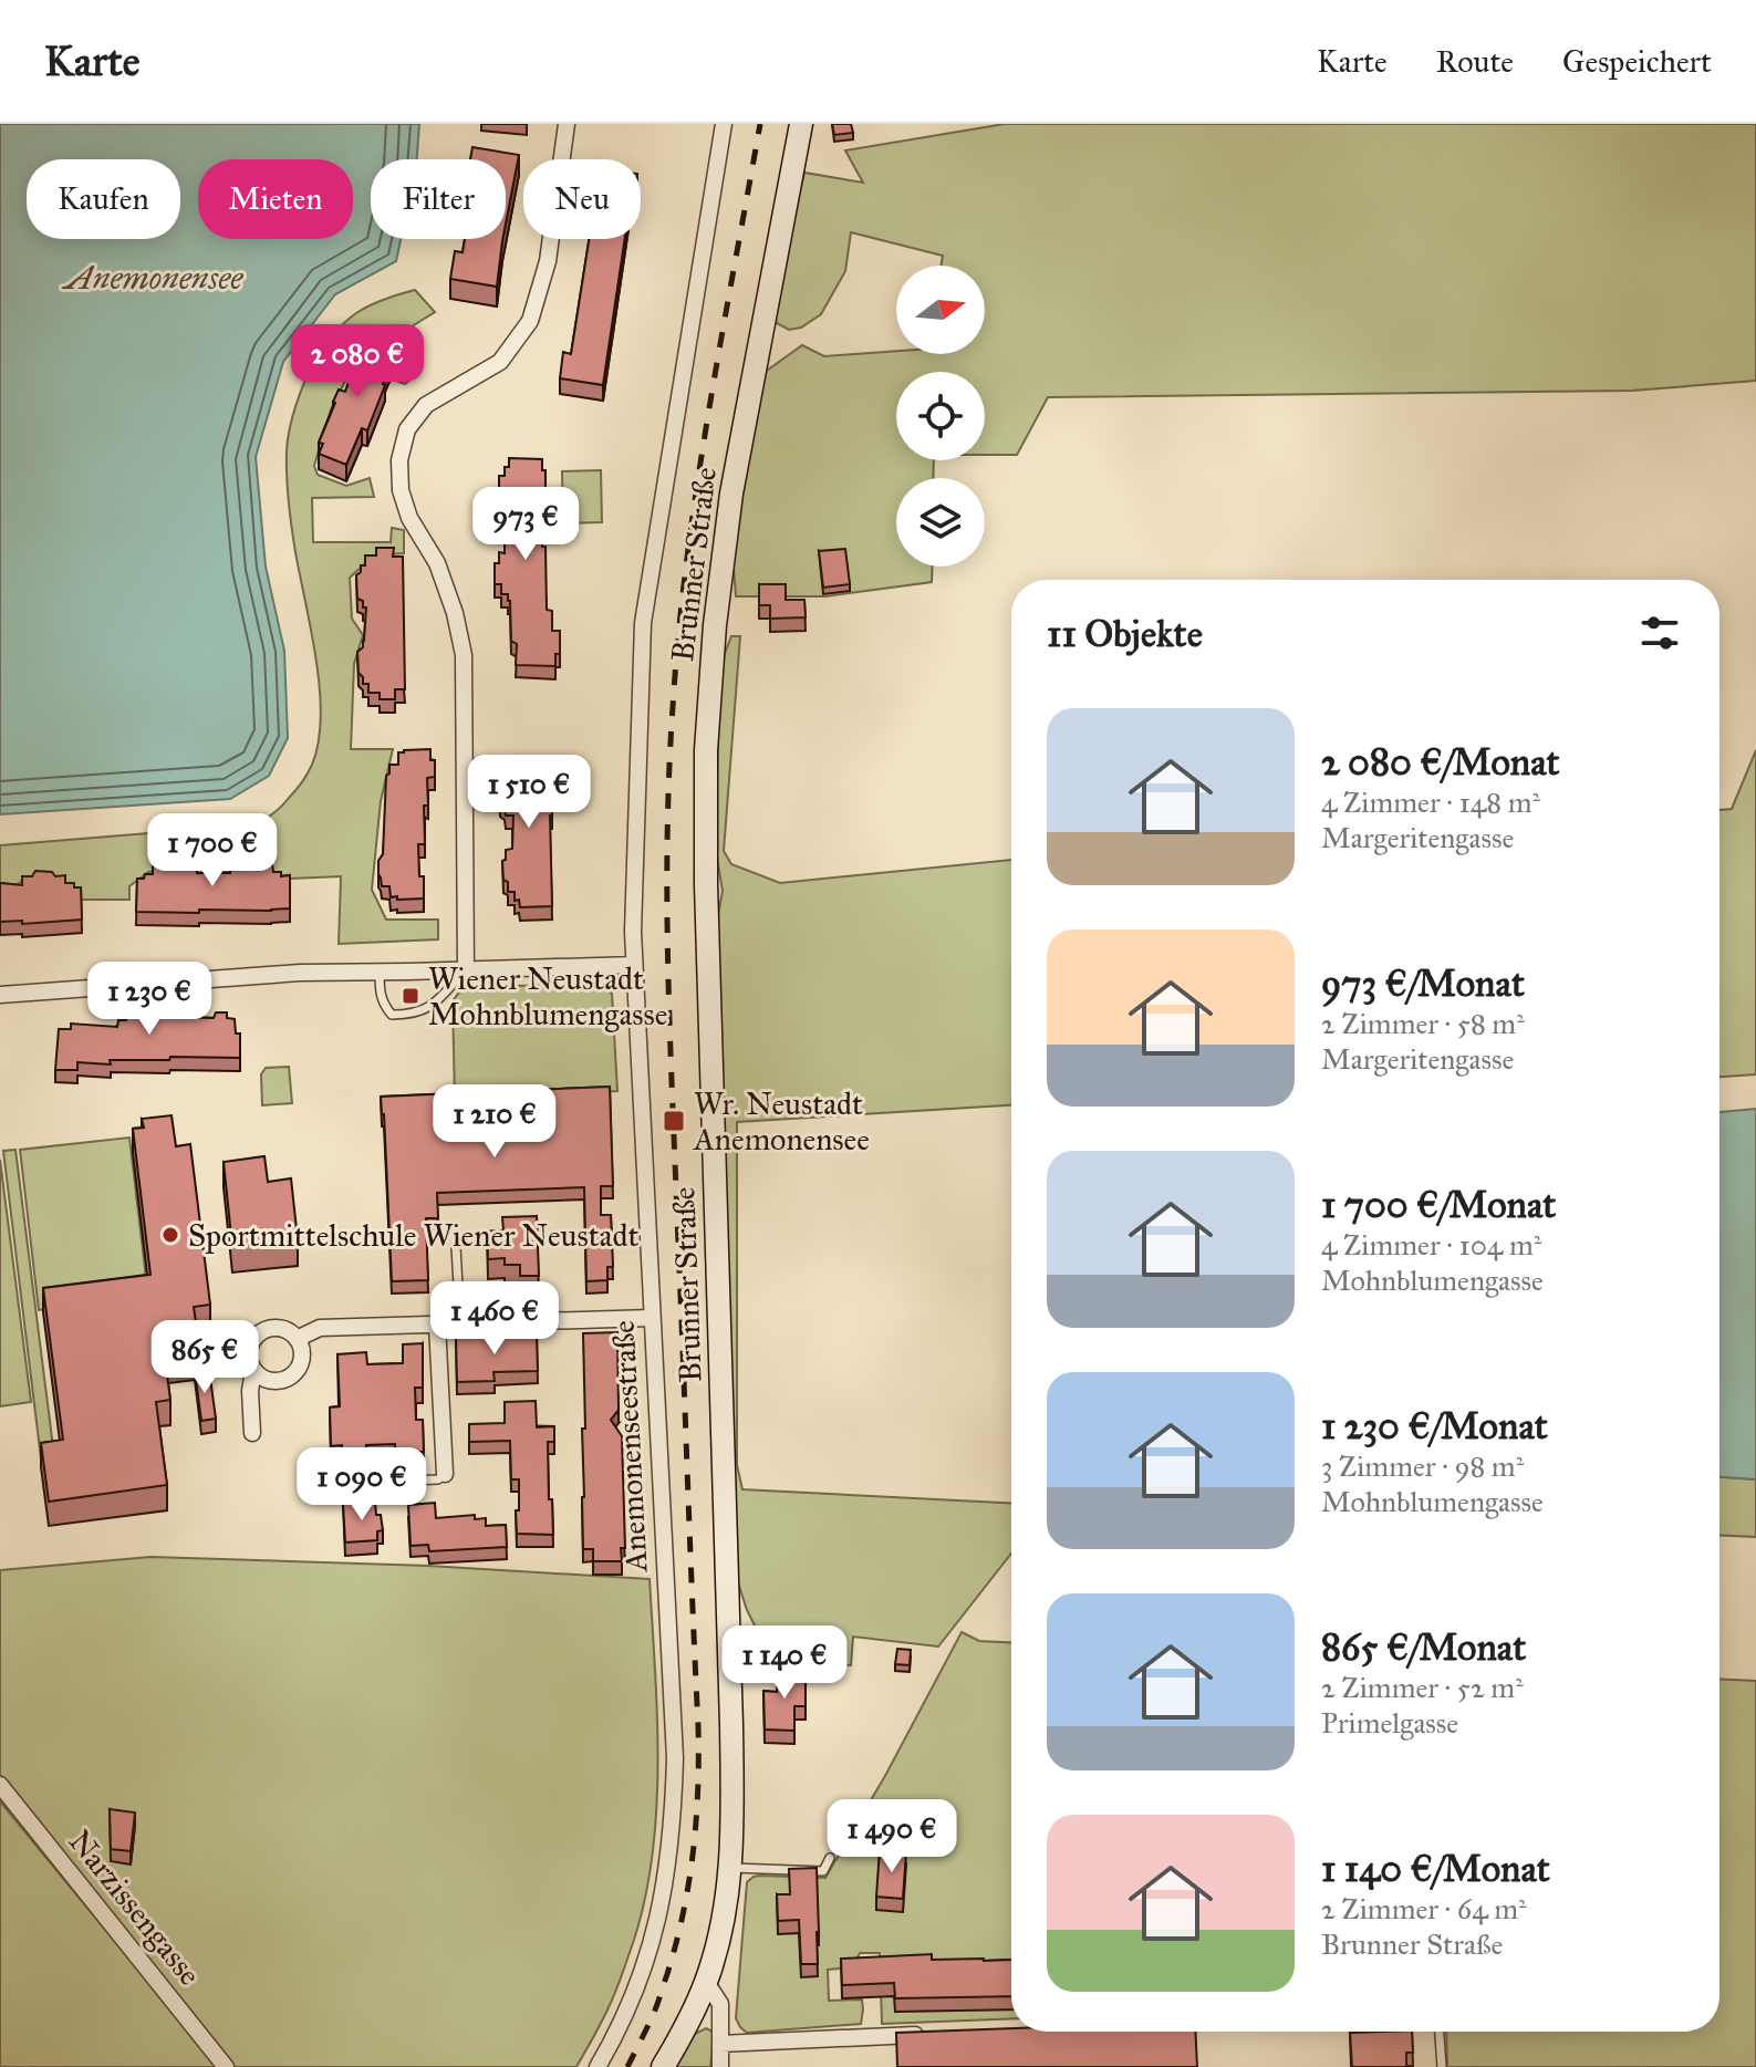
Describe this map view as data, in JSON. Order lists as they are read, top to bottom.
{
  "streets": {
    "main road": ["Brunner Straße"],
    "street": ["Anemonenseestraße", "Narzissengasse"]
  },
  "water": ["Anemonensee"],
  "places": {
    "transit": ["Wiener Neustadt Mohnblumengasse", "Wr. Neustadt Anemonensee"],
    "other": ["Sportmittelschule Wiener Neustadt"]
  },
  "north": "right",
  "page": {
    "header": "Karte",
    "nav": ["Karte", "Route", "Gespeichert"],
    "chip": [
      "Kaufen",
      "Mieten",
      "Filter",
      "Neu"
    ],
    "price": [
      "2 080 €",
      "973 €",
      "1 510 €",
      "1 700 €",
      "1 230 €",
      "1 210 €",
      "1 460 €",
      "865 €",
      "1 090 €",
      "1 140 €",
      "1 490 €"
    ],
    "heading": "11 Objekte",
    "list": [
      {
        "name": "2 080 €/Monat",
        "note": "4 Zimmer · 148 m² · Margeritengasse"
      },
      {
        "name": "973 €/Monat",
        "note": "2 Zimmer · 58 m² · Margeritengasse"
      },
      {
        "name": "1 700 €/Monat",
        "note": "4 Zimmer · 104 m² · Mohnblumengasse"
      },
      {
        "name": "1 230 €/Monat",
        "note": "3 Zimmer · 98 m² · Mohnblumengasse"
      },
      {
        "name": "865 €/Monat",
        "note": "2 Zimmer · 52 m² · Primelgasse"
      },
      {
        "name": "1 140 €/Monat",
        "note": "2 Zimmer · 64 m² · Brunner Straße"
      }
    ]
  }
}
